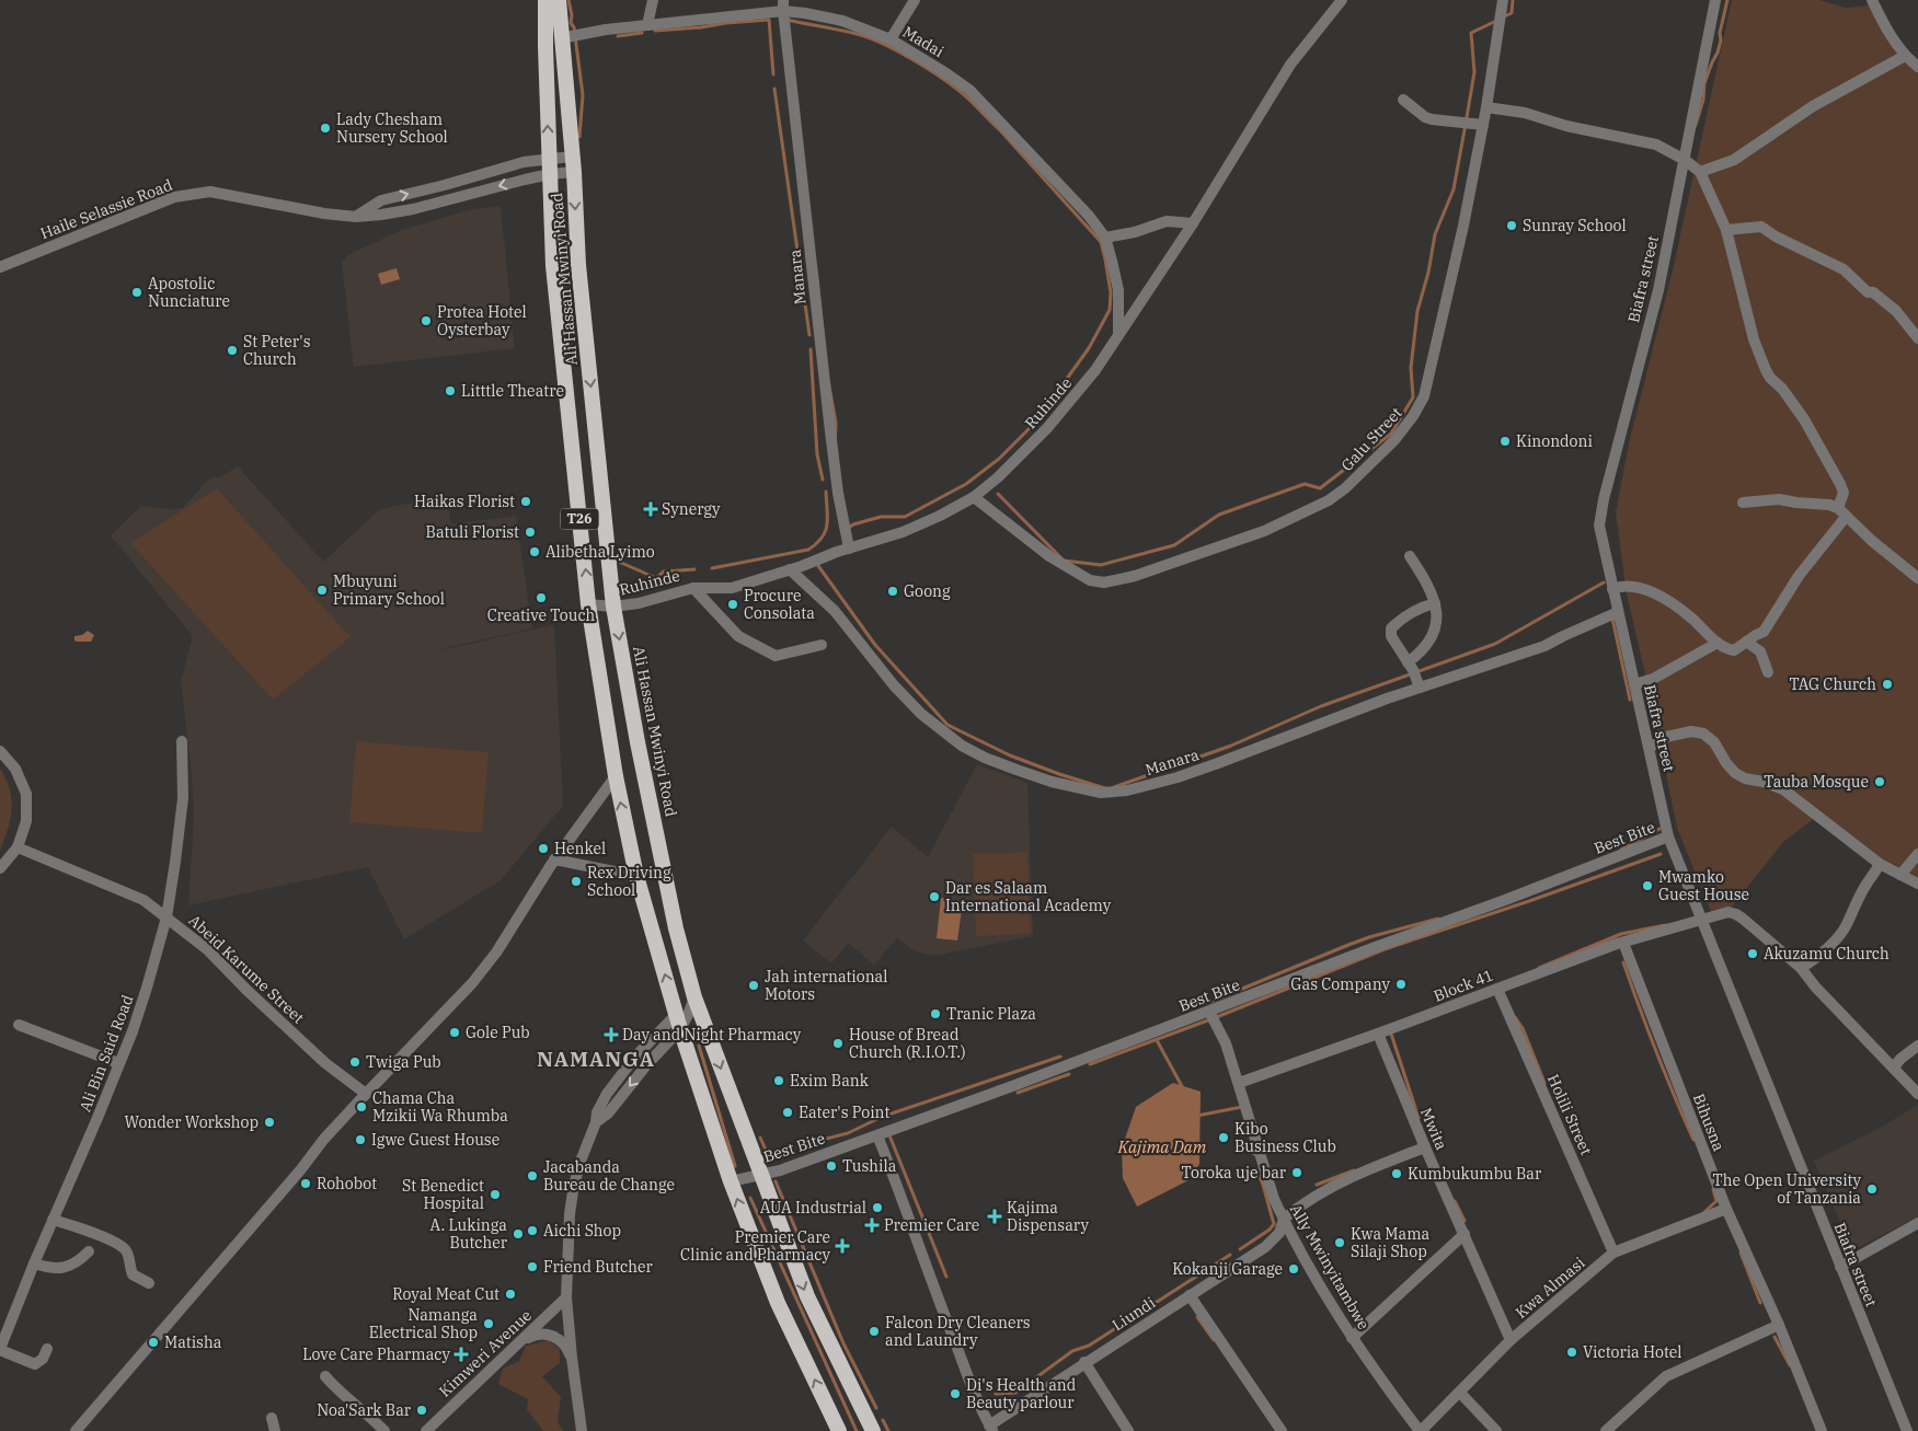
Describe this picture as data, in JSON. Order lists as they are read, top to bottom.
{
  "streets": {
    "highway": ["Ali Hassan Mwinyi Road", "T26"],
    "street": [
      "Madai",
      "Haile Selassie Road",
      "Manara",
      "Biafra street",
      "Ruhinde",
      "Galu Street",
      "Best Bite",
      "Abeid Karume Street",
      "Block 41",
      "Ali Bin Said Road",
      "Holili Street",
      "Bihusna",
      "Mwita",
      "Ally Mwinyitambwe",
      "Kwa Almasi",
      "Liundi",
      "Kimweri Avenue"
    ]
  },
  "crossings": [
    ["Madai", "Manara"],
    ["Madai", "Ali Hassan Mwinyi Road"],
    ["Madai", "Ruhinde"],
    ["Haile Selassie Road", "Ali Hassan Mwinyi Road"],
    ["Manara", "Biafra street"],
    ["Manara", "Ruhinde"],
    ["Ali Hassan Mwinyi Road", "Ruhinde"],
    ["Ali Hassan Mwinyi Road", "Best Bite"],
    ["Biafra street", "Best Bite"],
    ["Biafra street", "Block 41"],
    ["Ruhinde", "Galu Street"],
    ["Best Bite", "Ally Mwinyitambwe"],
    ["Abeid Karume Street", "Ali Bin Said Road"],
    ["Block 41", "Holili Street"],
    ["Block 41", "Bihusna"],
    ["Block 41", "Mwita"],
    ["Block 41", "Ally Mwinyitambwe"],
    ["Holili Street", "Kwa Almasi"],
    ["Bihusna", "Kwa Almasi"],
    ["Mwita", "Kwa Almasi"],
    ["Ally Mwinyitambwe", "Kwa Almasi"],
    ["Ally Mwinyitambwe", "Liundi"]
  ],
  "districts": ["NAMANGA"],
  "water": ["Kajima Dam"],
  "places": {
    "other": [
      "Lady Chesham Nursery School",
      "Sunray School",
      "Apostolic Nunciature",
      "Protea Hotel Oysterbay",
      "St Peter's Church",
      "Litttle Theatre",
      "Kinondoni",
      "Haikas Florist",
      "Batuli Florist",
      "Alibetha Lyimo",
      "Mbuyuni Primary School",
      "Goong",
      "Creative Touch",
      "Procure Consolata",
      "TAG Church",
      "Tauba Mosque",
      "Henkel",
      "Rex Driving School",
      "Mwamko Guest House",
      "Dar es Salaam International Academy",
      "Akuzamu Church",
      "Gas Company",
      "Jah international Motors",
      "Tranic Plaza",
      "Gole Pub",
      "House of Bread Church (R.I.O.T.)",
      "Twiga Pub",
      "Exim Bank",
      "Chama Cha Mzikii Wa Rhumba",
      "Eater's Point",
      "Wonder Workshop",
      "Kibo Business Club",
      "Igwe Guest House",
      "Tushila",
      "Toroka uje bar",
      "Kumbukumbu Bar",
      "Jacabanda Bureau de Change",
      "Rohobot",
      "The Open University of Tanzania",
      "St Benedict Hospital",
      "AUA Industrial",
      "Aichi Shop",
      "A. Lukinga Butcher",
      "Kwa Mama Silaji Shop",
      "Friend Butcher",
      "Kokanji Garage",
      "Royal Meat Cut",
      "Namanga Electrical Shop",
      "Falcon Dry Cleaners and Laundry",
      "Matisha",
      "Victoria Hotel",
      "Di's Health and Beauty parlour",
      "Noa'Sark Bar"
    ],
    "health": [
      "Synergy",
      "Day and Night Pharmacy",
      "Kajima Dispensary",
      "Premier Care",
      "Premier Care Clinic and Pharmacy",
      "Love Care Pharmacy"
    ]
  }
}
